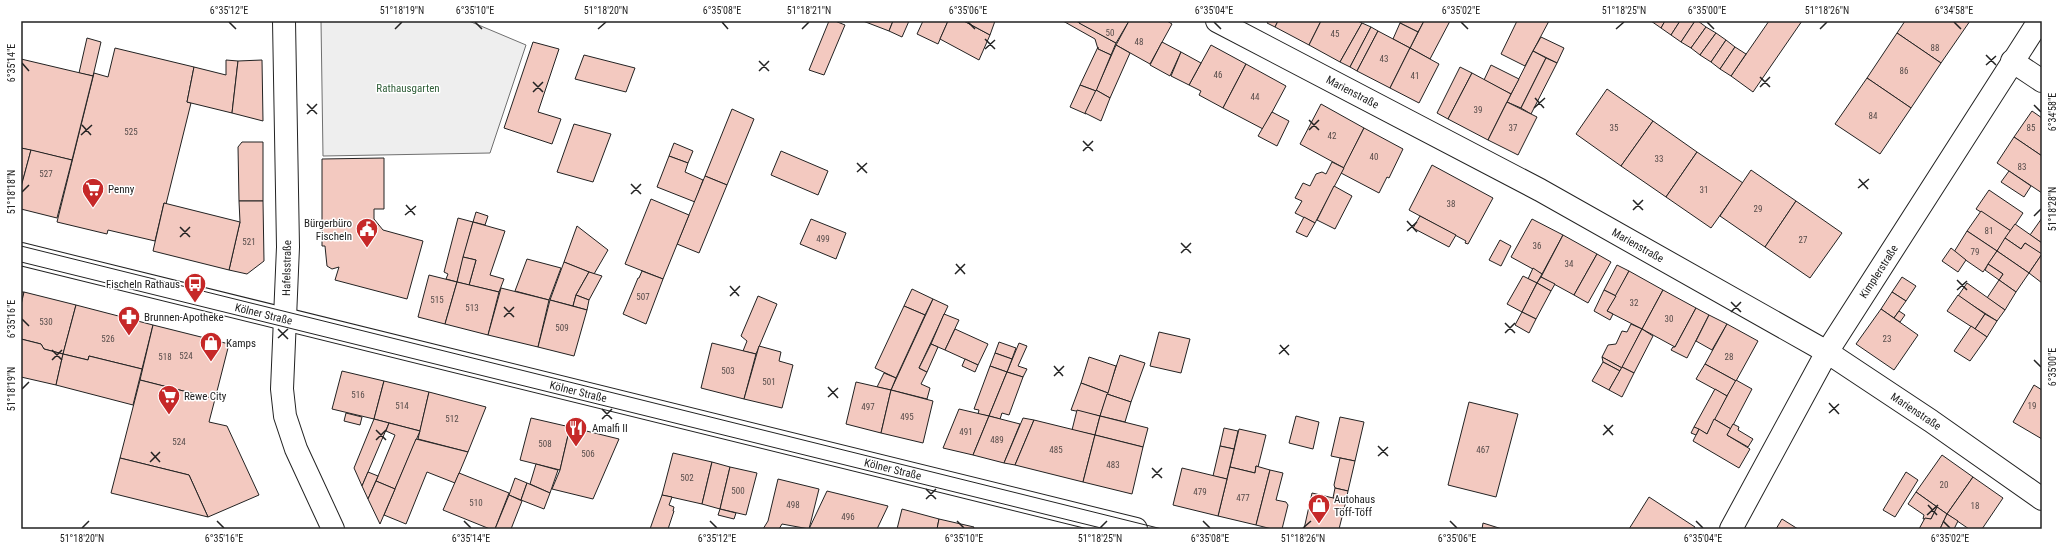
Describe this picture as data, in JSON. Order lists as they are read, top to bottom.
{
  "streets": {
    "main road": [
      "Marienstraße",
      "Hafelsstraße",
      "Kimplerstraße",
      "Kölner Straße"
    ]
  },
  "crossings": [
    ["Marienstraße", "Kimplerstraße"],
    ["Hafelsstraße", "Kölner Straße"]
  ],
  "parks": ["Rathausgarten"],
  "places": {
    "supermarket": ["Penny", "Rewe City"],
    "public building": ["Bürgerbüro Fischeln"],
    "bus stop": ["Fischeln Rathaus"],
    "pharmacy": ["Brunnen-Apotheke"],
    "shop": ["Kamps", "Autohaus Töff-Töff"],
    "restaurant": ["Amalfi II"]
  },
  "house_numbers": [
    "50",
    "45",
    "48",
    "88",
    "43",
    "86",
    "46",
    "41",
    "44",
    "39",
    "84",
    "37",
    "35",
    "85",
    "525",
    "42",
    "40",
    "33",
    "83",
    "527",
    "31",
    "38",
    "29",
    "81",
    "499",
    "27",
    "521",
    "36",
    "79",
    "34",
    "507",
    "515",
    "32",
    "513",
    "30",
    "530",
    "509",
    "526",
    "23",
    "524",
    "518",
    "28",
    "503",
    "501",
    "516",
    "514",
    "19",
    "497",
    "495",
    "512",
    "491",
    "489",
    "524",
    "508",
    "485",
    "467",
    "506",
    "483",
    "502",
    "20",
    "500",
    "479",
    "477",
    "510",
    "498",
    "18",
    "496"
  ],
  "coordinates": [
    "6°35'12\"E",
    "51°18'19\"N",
    "6°35'10\"E",
    "51°18'20\"N",
    "6°35'08\"E",
    "51°18'21\"N",
    "6°35'06\"E",
    "6°35'04\"E",
    "6°35'02\"E",
    "51°18'25\"N",
    "6°35'00\"E",
    "51°18'26\"N",
    "6°34'58\"E",
    "6°35'14\"E",
    "51°18'18\"N",
    "51°18'28\"N",
    "6°35'16\"E"
  ]
}
